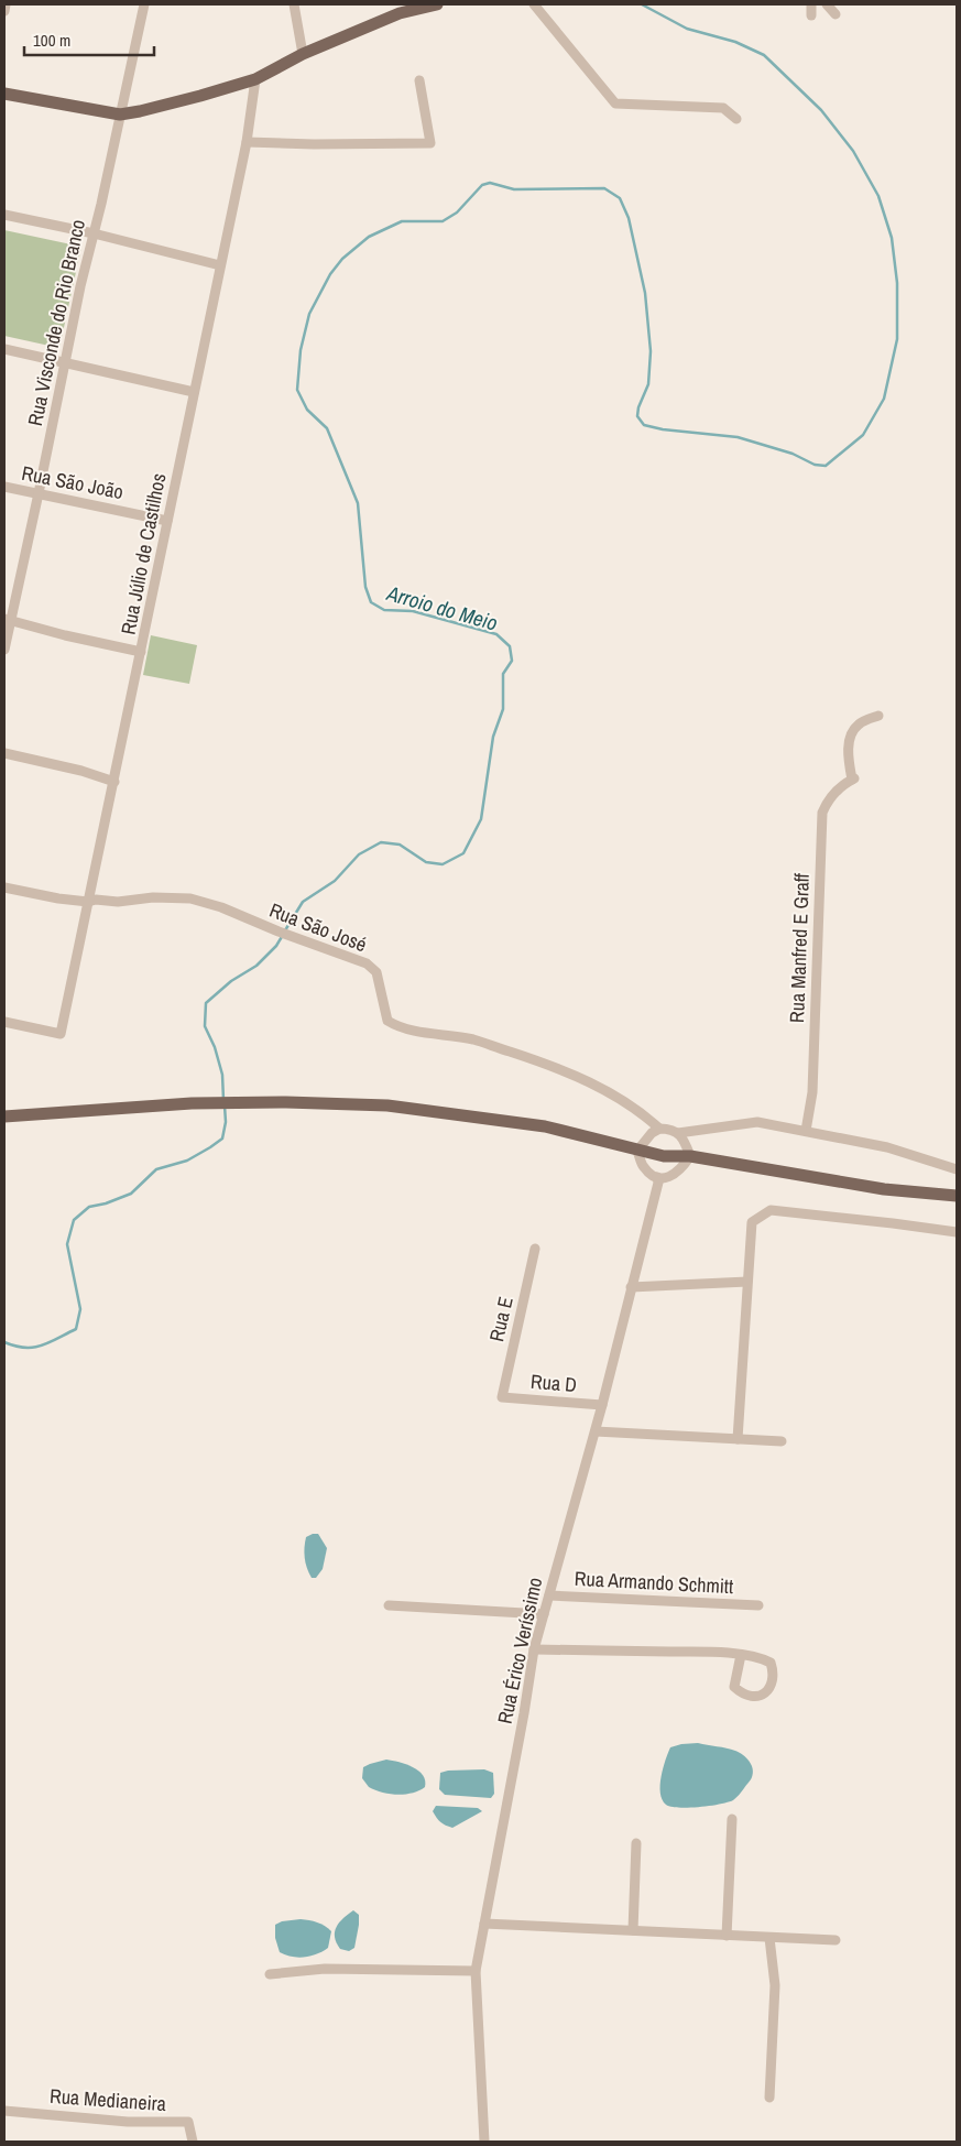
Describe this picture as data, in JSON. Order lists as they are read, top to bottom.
{
  "streets": {
    "street": [
      "Rua Visconde do Rio Branco",
      "Rua São João",
      "Rua Júlio de Castilhos",
      "Rua São José",
      "Rua Manfred E Graff",
      "Rua E",
      "Rua D",
      "Rua Armando Schmitt",
      "Rua Érico Veríssimo",
      "Rua Medianeira"
    ]
  },
  "crossings": [
    ["Rua Visconde do Rio Branco", "Rua São João"],
    ["Rua São João", "Rua Júlio de Castilhos"],
    ["Rua Júlio de Castilhos", "Rua São José"],
    ["Rua E", "Rua D"],
    ["Rua D", "Rua Érico Veríssimo"],
    ["Rua Armando Schmitt", "Rua Érico Veríssimo"]
  ],
  "water": ["Arroio do Meio"],
  "scale_bar": "100 m"
}
